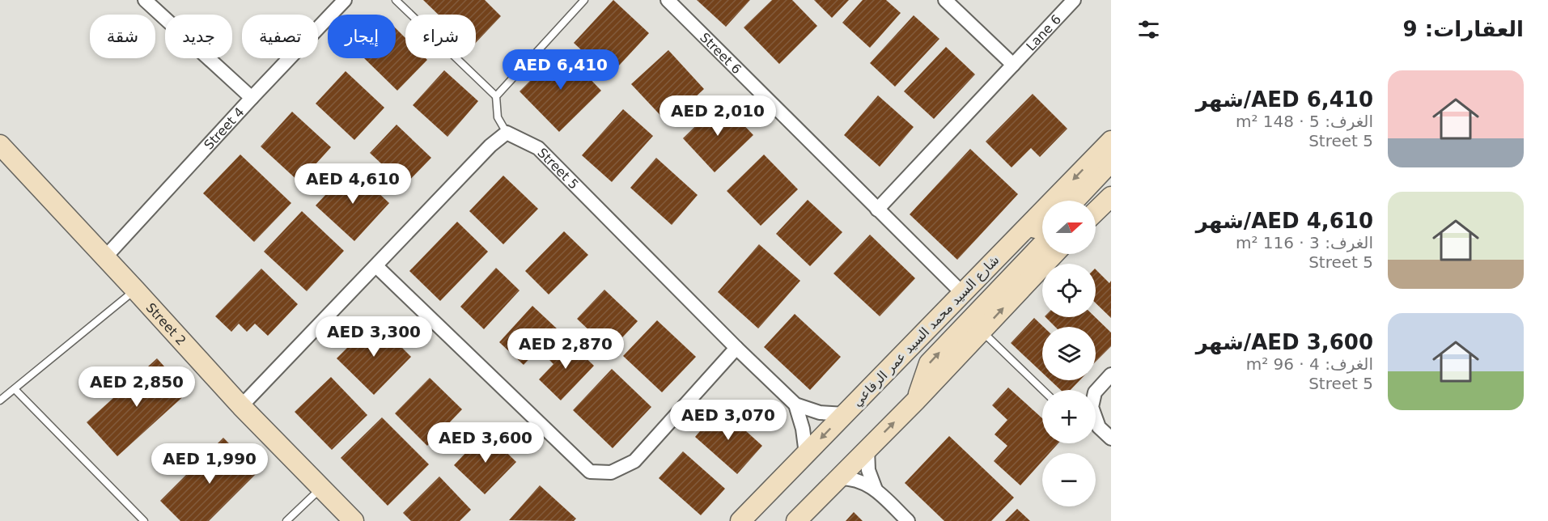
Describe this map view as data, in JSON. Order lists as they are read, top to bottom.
{
  "streets": {
    "street": [
      "Lane 6",
      "Street 6",
      "Street 4",
      "Street 5",
      "Street 2",
      "شارع السيد محمد السيد عمر الرفاعي"
    ]
  },
  "crossings": [
    ["Street 6", "شارع السيد محمد السيد عمر الرفاعي"],
    ["Street 4", "Street 2"],
    ["Street 5", "شارع السيد محمد السيد عمر الرفاعي"]
  ],
  "north": "right",
  "page": {
    "heading": "العقارات: 9",
    "chip": [
      "شراء",
      "إيجار",
      "تصفية",
      "جديد",
      "شقة"
    ],
    "price": [
      "AED 6,410",
      "AED 2,010",
      "AED 4,610",
      "AED 3,300",
      "AED 2,870",
      "AED 2,850",
      "AED 3,070",
      "AED 3,600",
      "AED 1,990"
    ],
    "list": [
      {
        "name": "AED 6,410/شهر",
        "note": "الغرف: 5 · 148 m² · Street 5"
      },
      {
        "name": "AED 4,610/شهر",
        "note": "الغرف: 3 · 116 m² · Street 5"
      },
      {
        "name": "AED 3,600/شهر",
        "note": "الغرف: 4 · 96 m² · Street 5"
      }
    ],
    "map_buttons": ["+", "−"]
  }
}
